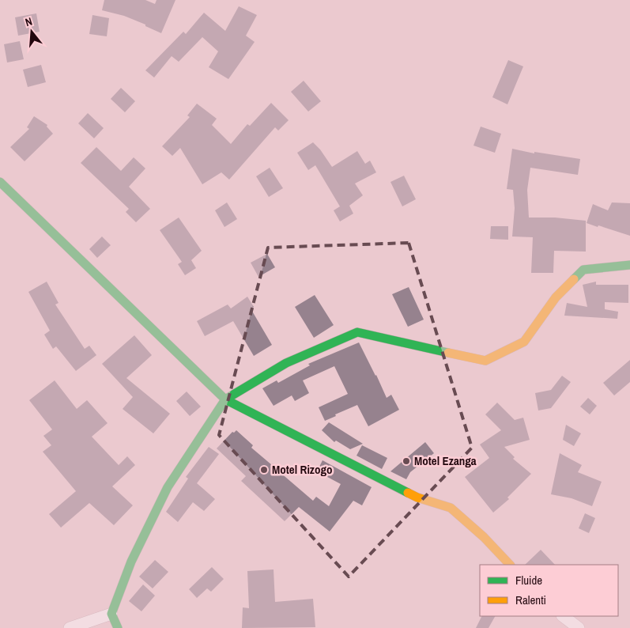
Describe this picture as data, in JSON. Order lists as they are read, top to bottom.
{
  "places": ["Motel Ezanga", "Motel Rizogo"],
  "legend": ["Fluide", "Ralenti"],
  "north": "top"
}
